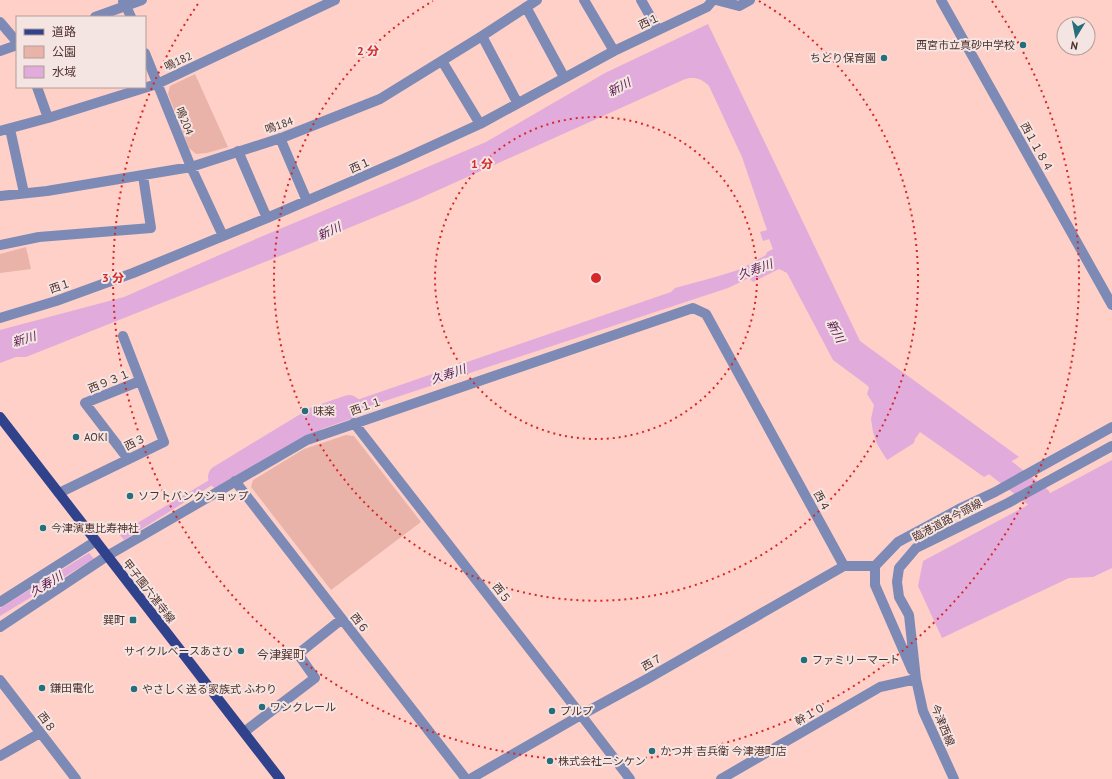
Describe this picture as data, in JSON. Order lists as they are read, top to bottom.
{
  "streets": {
    "main road": ["甲子園六湛寺線"],
    "street": [
      "西１",
      "鳴182",
      "鳴204",
      "鳴184",
      "西１１８４",
      "西９３１",
      "西１１",
      "西３",
      "西４",
      "臨港道路今頭線",
      "西５",
      "西６",
      "西７",
      "幹１０",
      "西８",
      "今津西線"
    ]
  },
  "crossings": [
    ["西１", "鳴204"],
    ["鳴182", "鳴204"],
    ["鳴204", "鳴184"],
    ["西９３１", "西３"],
    ["西１１", "西４"],
    ["西１１", "甲子園六湛寺線"],
    ["西１１", "西５"],
    ["西１１", "西６"],
    ["西３", "甲子園六湛寺線"],
    ["西４", "西７"],
    ["臨港道路今頭線", "幹１０"],
    ["臨港道路今頭線", "今津西線"],
    ["西５", "西７"],
    ["幹１０", "今津西線"]
  ],
  "districts": ["今津巽町"],
  "water": ["新川", "久寿川"],
  "places": {
    "other": [
      "西宮市立真砂中学校",
      "ちどり保育園",
      "味楽",
      "AOKI",
      "ソフトバンクショップ",
      "今津濱恵比寿神社",
      "サイクルベースあさひ",
      "ファミリーマート",
      "鎌田電化",
      "やさしく送る家族式 ふわり",
      "ワンクレール",
      "プルプ",
      "かつ丼 吉兵衛 今津港町店",
      "株式会社ニシケン"
    ],
    "transit": ["巽町"]
  },
  "legend": ["道路", "公園", "水域"],
  "north": "bottom",
  "rings": ["2 分", "1 分", "3 分"]
}
